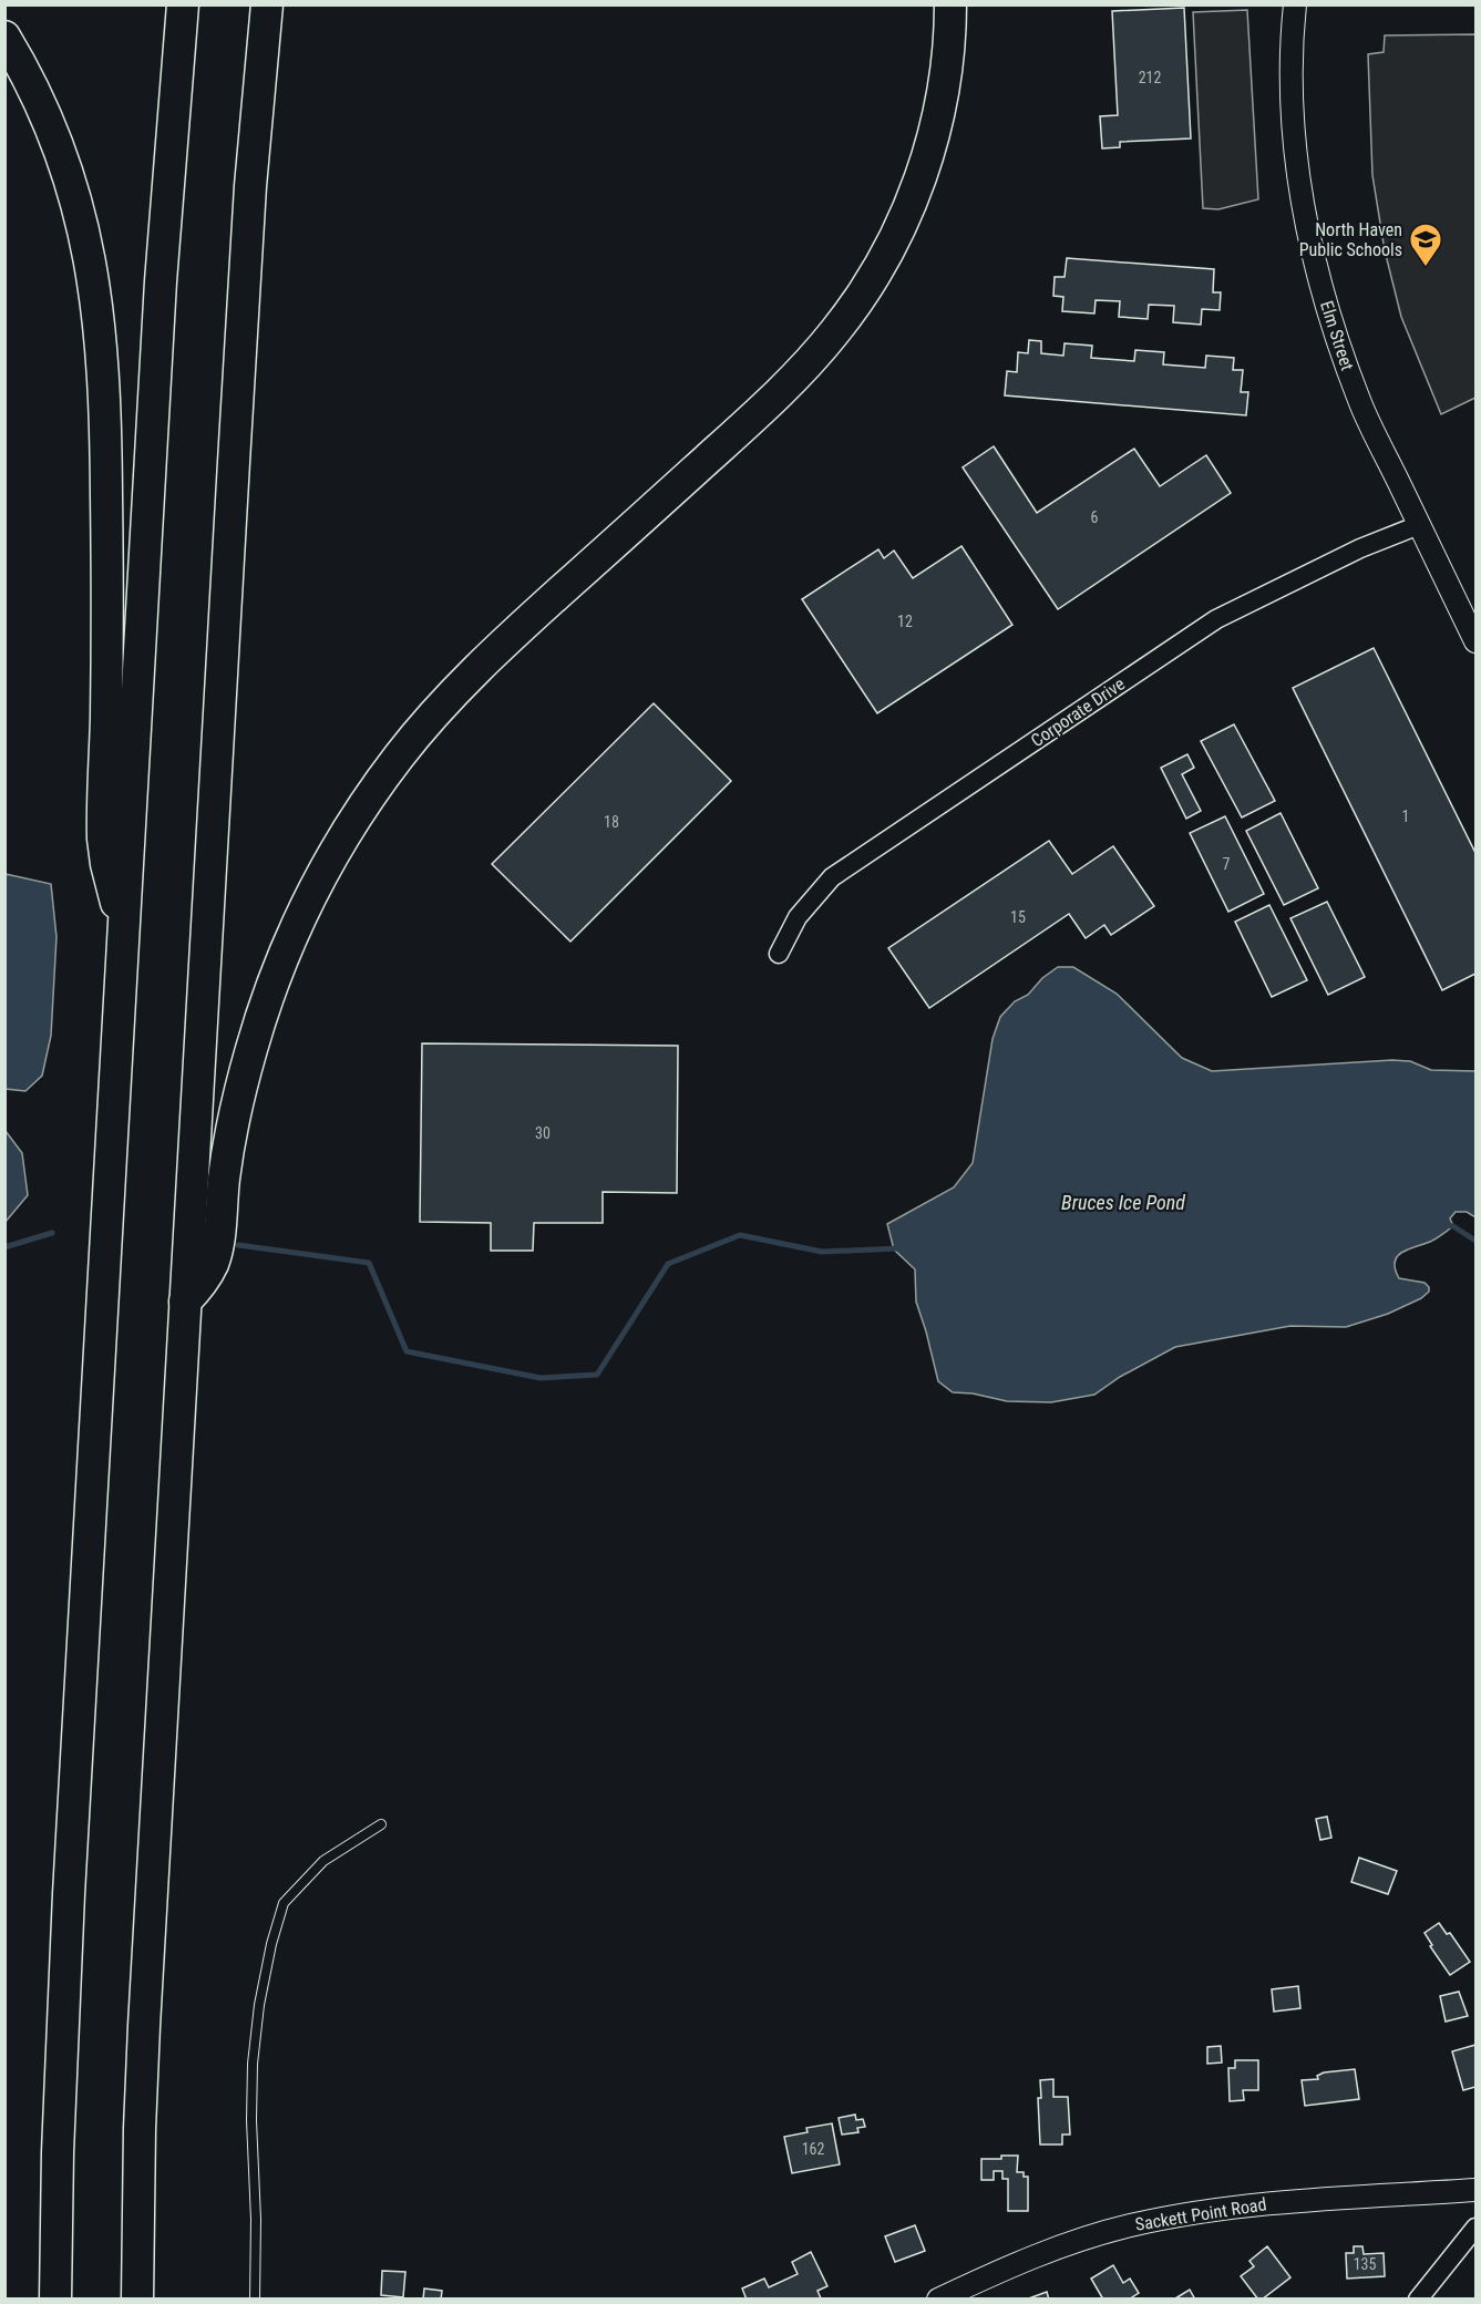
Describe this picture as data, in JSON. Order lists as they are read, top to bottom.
{
  "streets": {
    "street": ["Elm Street", "Corporate Drive", "Sackett Point Road"]
  },
  "crossings": [
    ["Elm Street", "Corporate Drive"]
  ],
  "water": ["Bruces Ice Pond"],
  "places": {
    "school or university": ["North Haven Public Schools"]
  },
  "house_numbers": [
    "212",
    "6",
    "12",
    "1",
    "18",
    "7",
    "15",
    "30",
    "162",
    "135"
  ]
}
